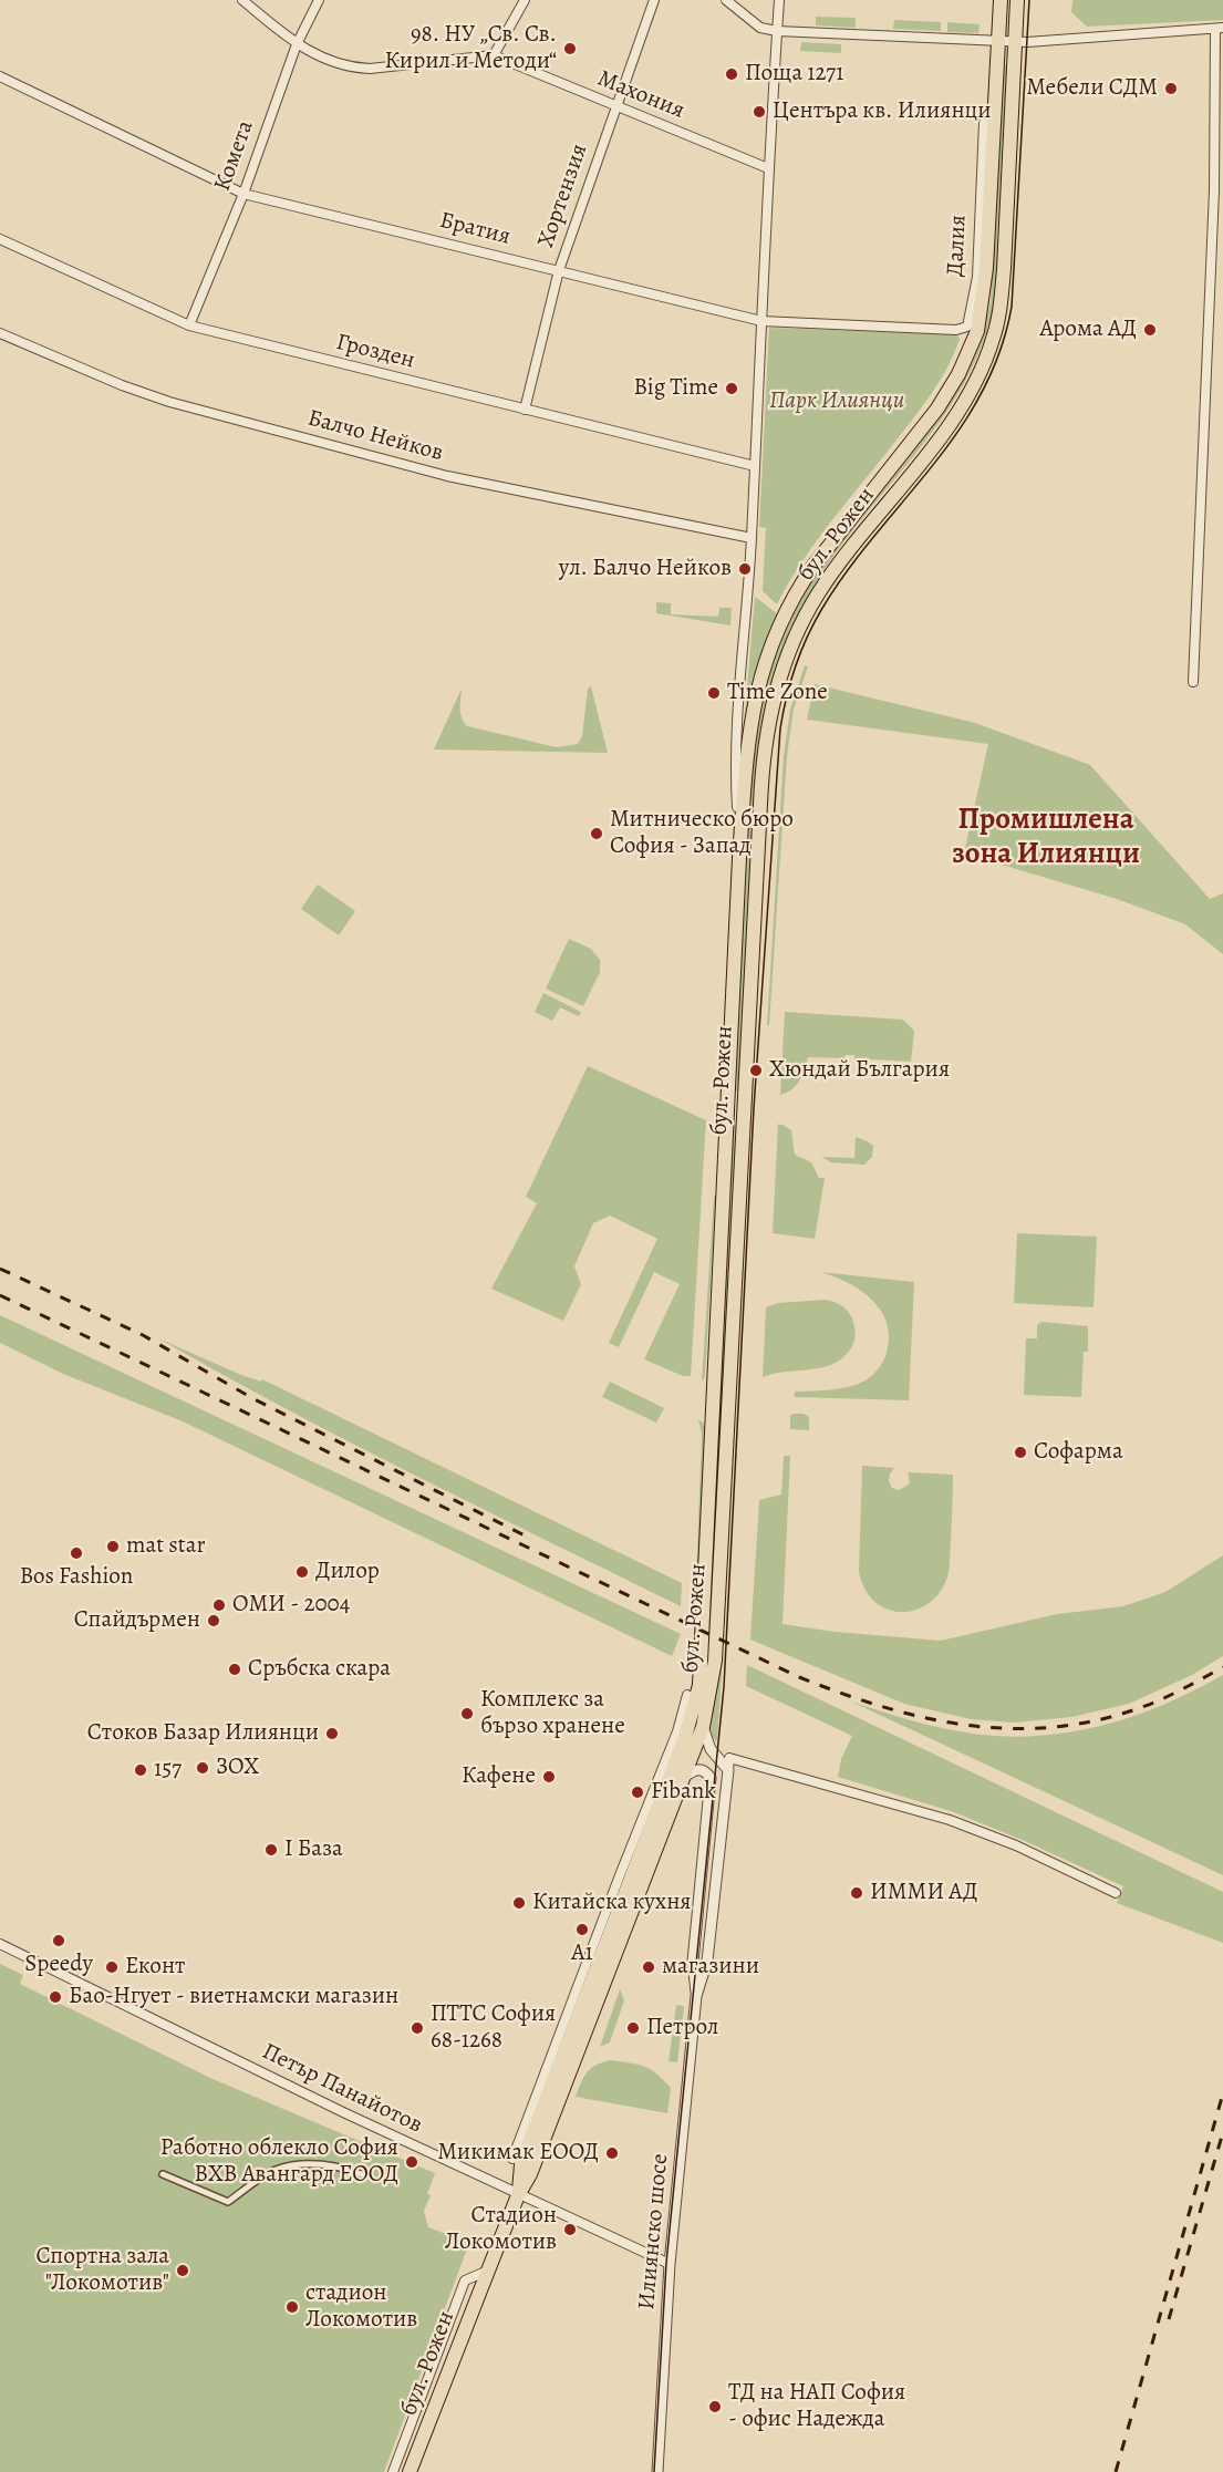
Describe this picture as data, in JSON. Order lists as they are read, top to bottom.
{
  "streets": {
    "main road": ["бул. Рожен"],
    "street": [
      "Махония",
      "Комета",
      "Хортензия",
      "Братия",
      "Далия",
      "Грозден",
      "Балчо Нейков",
      "Петър Панайотов",
      "Илиянско шосе"
    ]
  },
  "crossings": [
    ["Махония", "Комета"],
    ["Махония", "Хортензия"],
    ["Махония", "бул. Рожен"],
    ["Комета", "Братия"],
    ["Комета", "Грозден"],
    ["Хортензия", "Братия"],
    ["Хортензия", "Грозден"],
    ["Братия", "Далия"],
    ["Братия", "бул. Рожен"],
    ["Далия", "бул. Рожен"],
    ["Грозден", "бул. Рожен"],
    ["Балчо Нейков", "бул. Рожен"],
    ["бул. Рожен", "Петър Панайотов"],
    ["бул. Рожен", "Илиянско шосе"],
    ["Петър Панайотов", "Илиянско шосе"]
  ],
  "districts": ["Промишлена зона Илиянци"],
  "parks": ["Парк Илиянци"],
  "places": [
    "98. НУ „Св. Св. Кирил и Методи“",
    "Поща 1271",
    "Мебели СДМ",
    "Центъра кв. Илиянци",
    "Арома АД",
    "Big Time",
    "ул. Балчо Нейков",
    "Time Zone",
    "Митническо бюро София - Запад",
    "Хюндай България",
    "Софарма",
    "mat star",
    "Bos Fashion",
    "Дилор",
    "ОМИ - 2004",
    "Спайдърмен",
    "Сръбска скара",
    "Комплекс за бързо хранене",
    "Стоков Базар Илиянци",
    "ЗОХ",
    "157",
    "Кафене",
    "Fibank",
    "I База",
    "ИММИ АД",
    "Китайска кухня",
    "A1",
    "Speedy",
    "Еконт",
    "магазини",
    "Бао-Нгует - виетнамски магазин",
    "ПТТС София 68-1268",
    "Петрол",
    "Микимак ЕООД",
    "Работно облекло София ВХВ Авангард ЕООД",
    "Стадион Локомотив",
    "Спортна зала \"Локомотив\"",
    "стадион Локомотив",
    "ТД на НАП София - офис Надежда"
  ]
}
